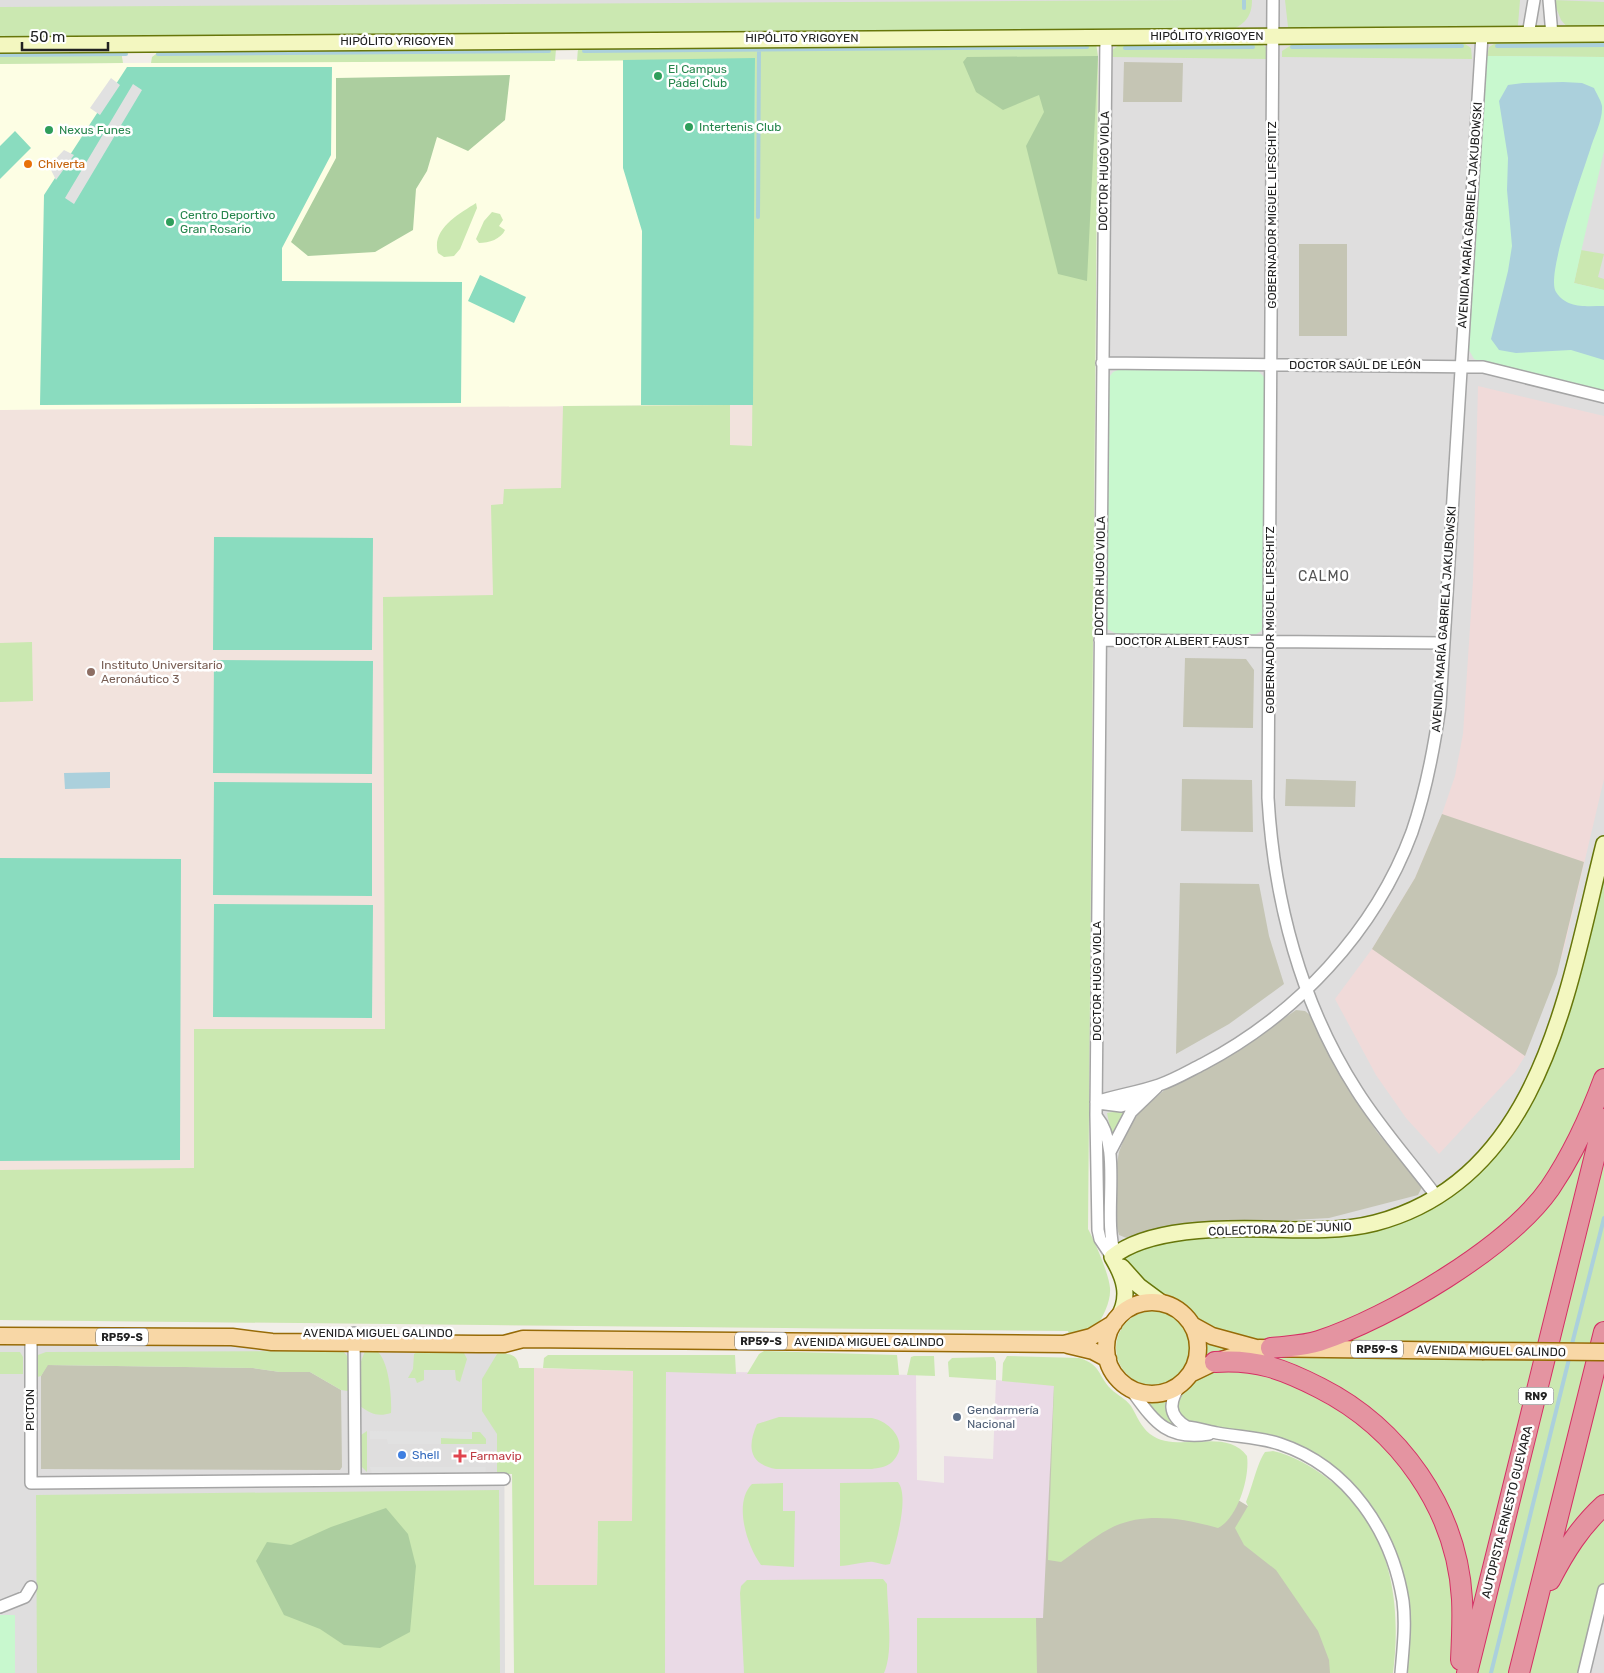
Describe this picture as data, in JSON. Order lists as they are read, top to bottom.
{
  "streets": {
    "highway": ["RN9", "AUTOPISTA ERNESTO GUEVARA"],
    "main road": [
      "HIPÓLITO YRIGOYEN",
      "DOCTOR HUGO VIOLA",
      "COLECTORA 20 DE JUNIO",
      "AVENIDA MIGUEL GALINDO",
      "RP59-S"
    ],
    "street": [
      "GOBERNADOR MIGUEL LIFSCHITZ",
      "AVENIDA MARÍA GABRIELA JAKUBOWSKI",
      "DOCTOR SAÚL DE LEÓN",
      "DOCTOR ALBERT FAUST",
      "PICTON"
    ]
  },
  "crossings": [
    ["HIPÓLITO YRIGOYEN", "DOCTOR HUGO VIOLA"],
    ["HIPÓLITO YRIGOYEN", "GOBERNADOR MIGUEL LIFSCHITZ"],
    ["HIPÓLITO YRIGOYEN", "AVENIDA MARÍA GABRIELA JAKUBOWSKI"],
    ["DOCTOR HUGO VIOLA", "AVENIDA MARÍA GABRIELA JAKUBOWSKI"],
    ["DOCTOR HUGO VIOLA", "DOCTOR SAÚL DE LEÓN"],
    ["DOCTOR HUGO VIOLA", "DOCTOR ALBERT FAUST"],
    ["DOCTOR HUGO VIOLA", "COLECTORA 20 DE JUNIO"],
    ["DOCTOR HUGO VIOLA", "AVENIDA MIGUEL GALINDO"],
    ["GOBERNADOR MIGUEL LIFSCHITZ", "AVENIDA MARÍA GABRIELA JAKUBOWSKI"],
    ["GOBERNADOR MIGUEL LIFSCHITZ", "DOCTOR SAÚL DE LEÓN"],
    ["GOBERNADOR MIGUEL LIFSCHITZ", "DOCTOR ALBERT FAUST"],
    ["GOBERNADOR MIGUEL LIFSCHITZ", "COLECTORA 20 DE JUNIO"],
    ["AVENIDA MARÍA GABRIELA JAKUBOWSKI", "DOCTOR SAÚL DE LEÓN"],
    ["AVENIDA MARÍA GABRIELA JAKUBOWSKI", "DOCTOR ALBERT FAUST"],
    ["AVENIDA MIGUEL GALINDO", "PICTON"]
  ],
  "districts": ["CALMO"],
  "places": {
    "other": [
      "El Campus Pádel Club",
      "Intertenis Club",
      "Nexus Funes",
      "Chiverta",
      "Centro Deportivo Gran Rosario",
      "Instituto Universitario Aeronáutico 3",
      "Gendarmería Nacional",
      "Shell"
    ],
    "health": ["Farmavip"]
  },
  "scale_bar": "50 m"
}
